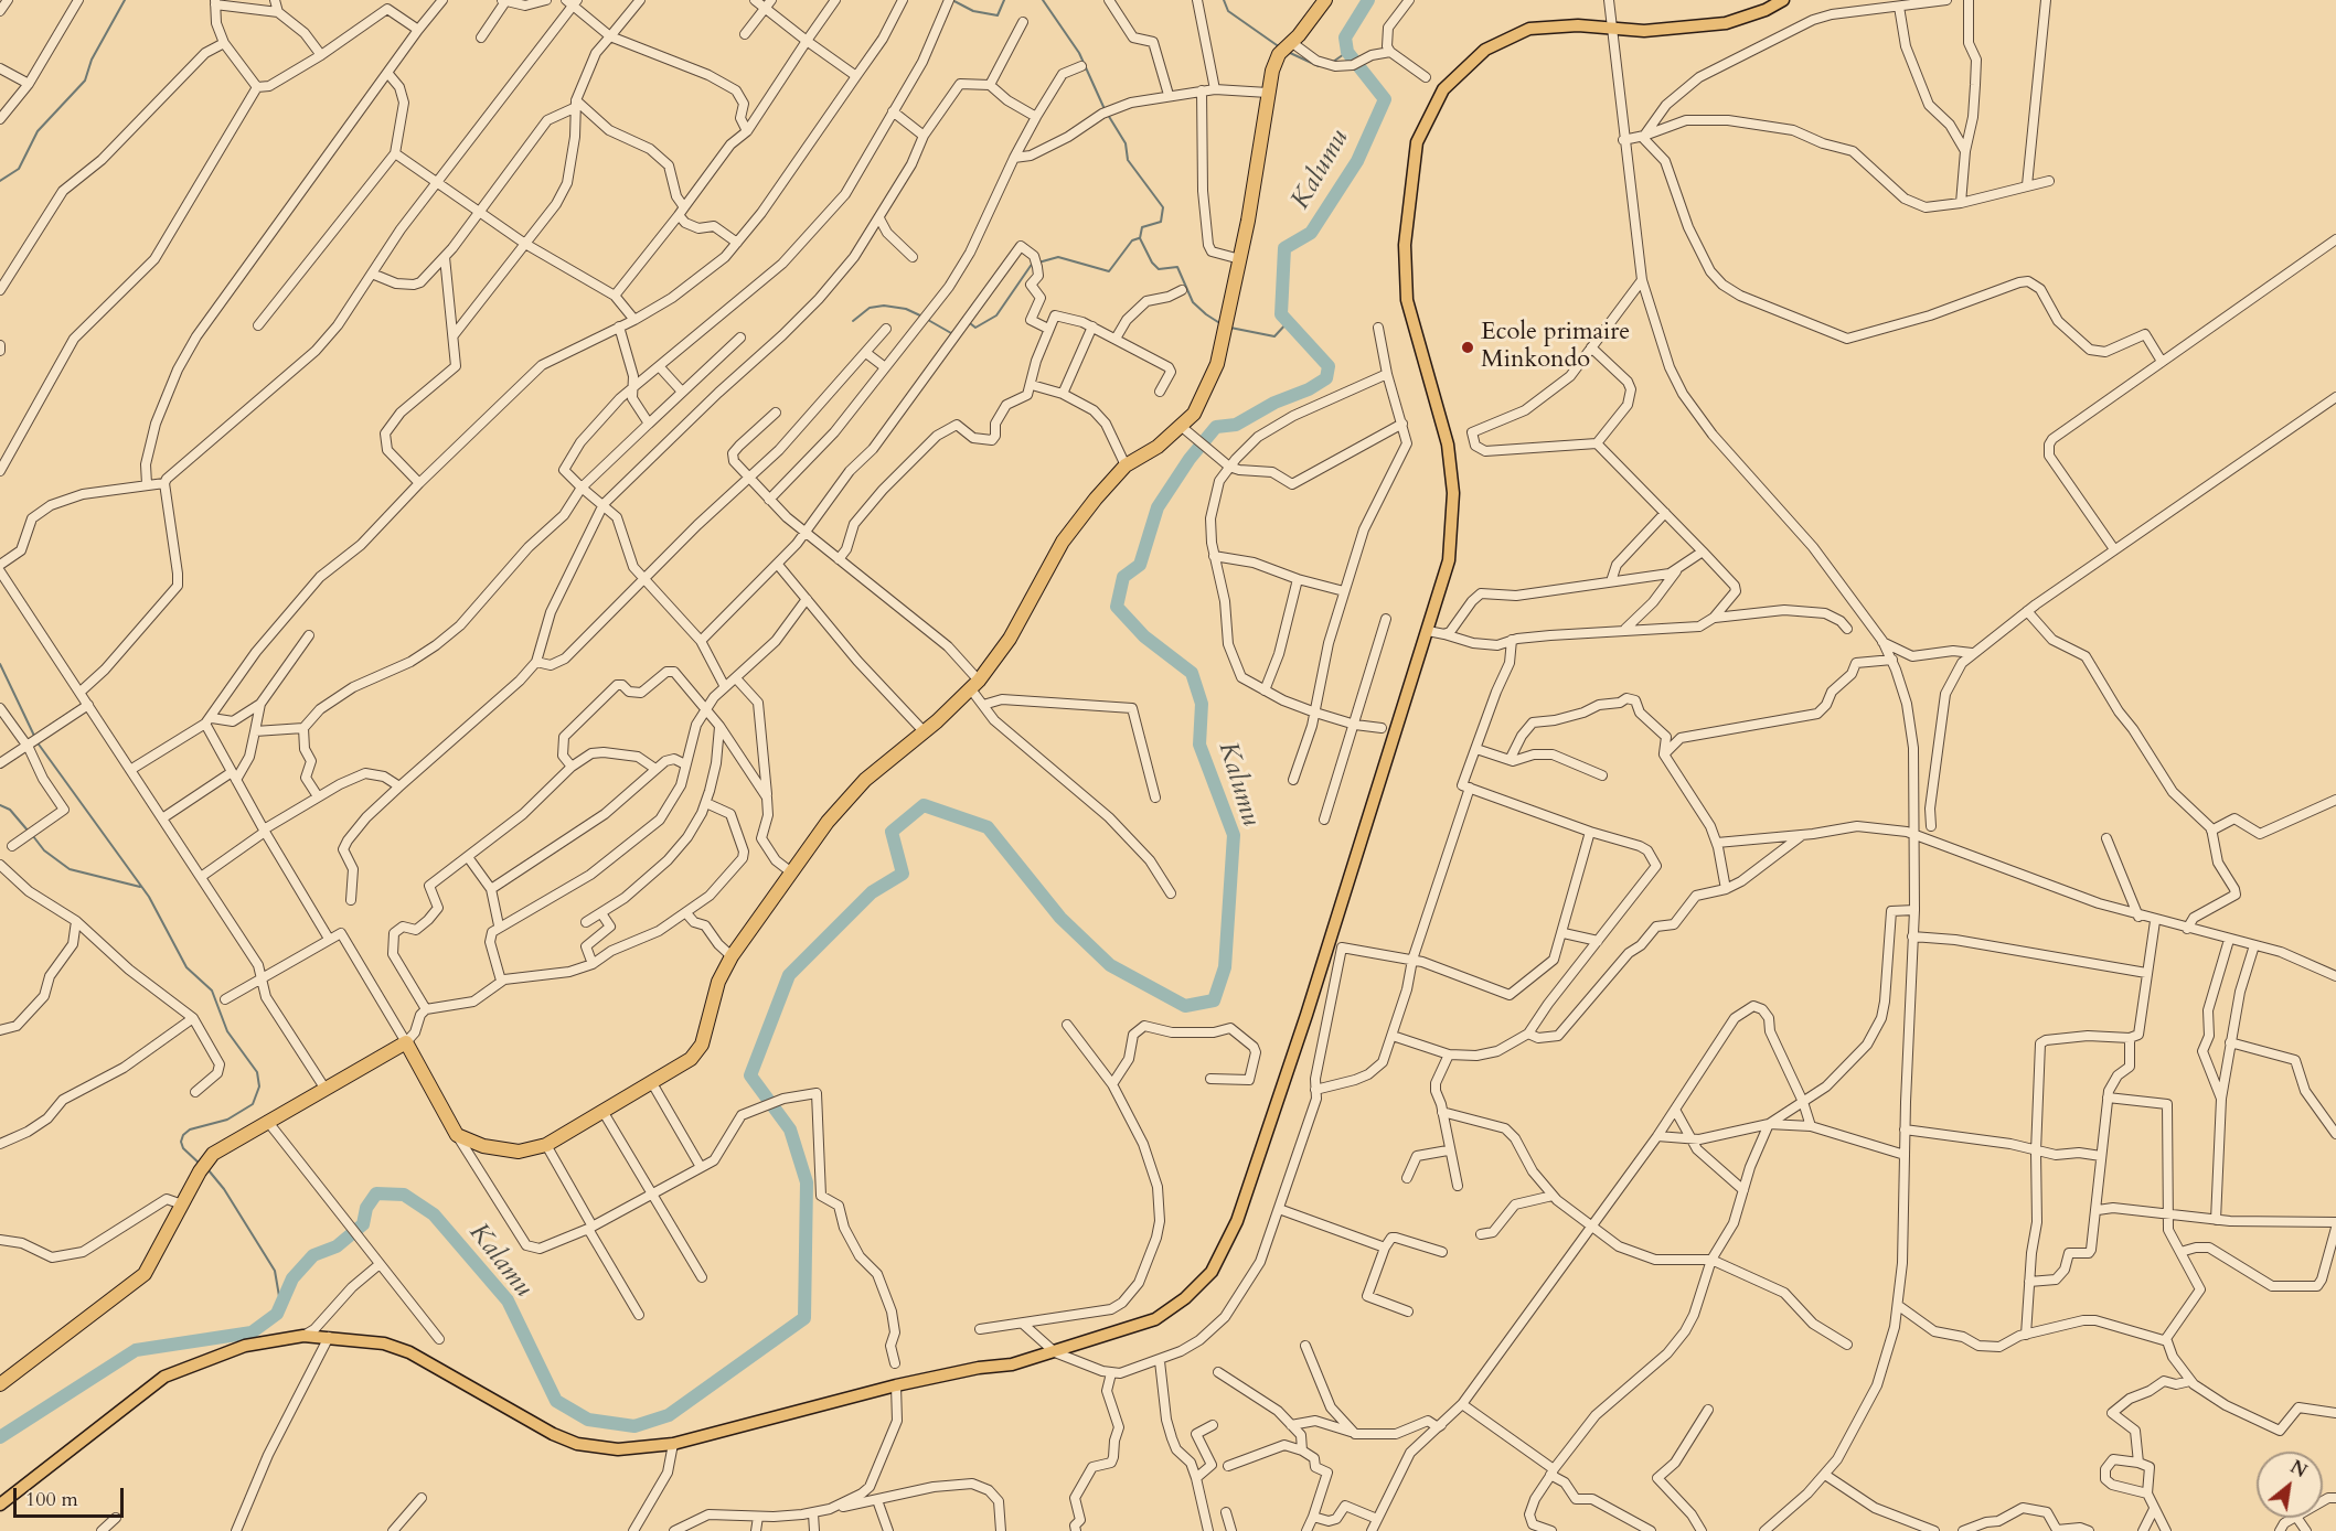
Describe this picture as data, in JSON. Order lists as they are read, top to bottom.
{
  "water": ["Kalumu", "Kalamu"],
  "places": ["Ecole primaire Minkondo"],
  "scale_bar": "100 m",
  "north": "top right"
}
